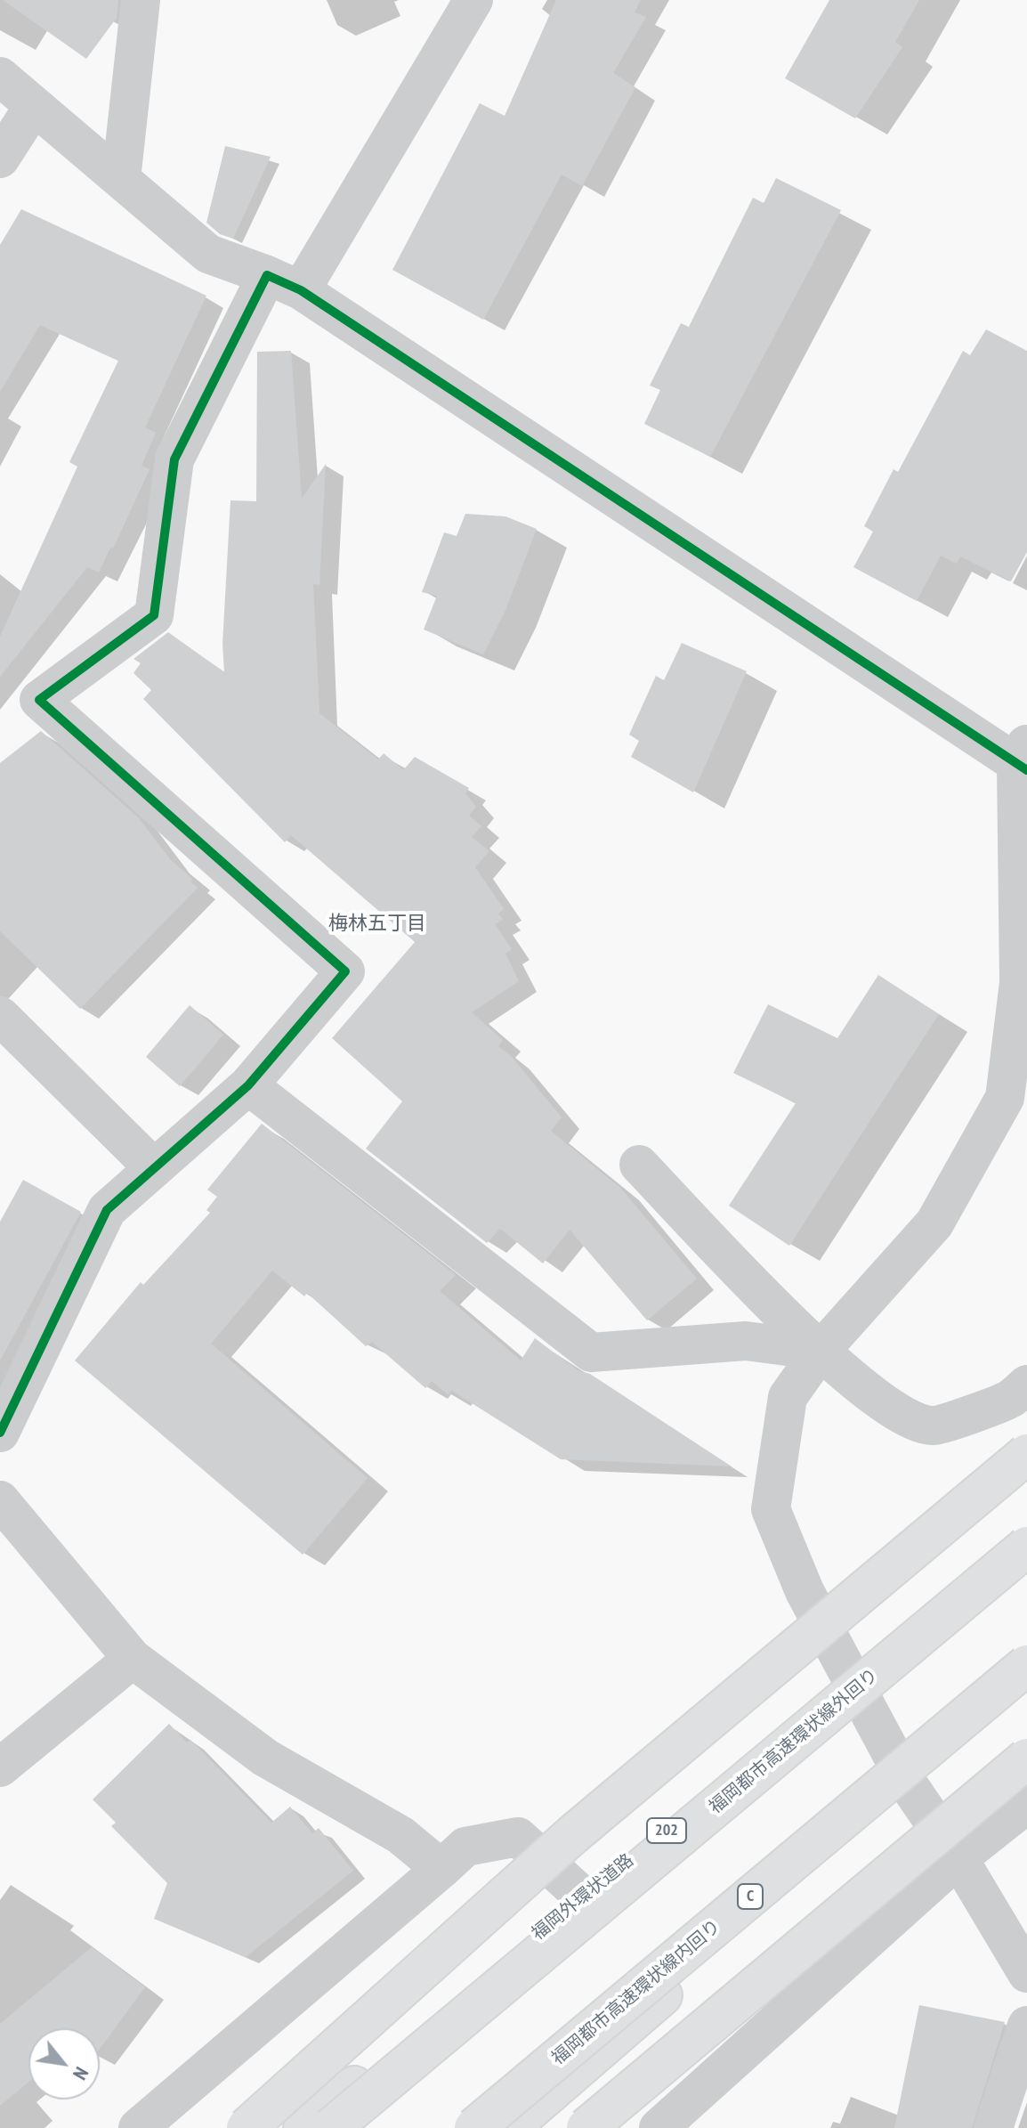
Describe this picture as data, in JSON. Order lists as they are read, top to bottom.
{
  "streets": {
    "highway": [
      "福岡都市高速環状線外回り",
      "202",
      "C",
      "福岡外環状道路",
      "福岡都市高速環状線内回り"
    ]
  },
  "districts": ["梅林五丁目"],
  "north": "bottom right"
}
